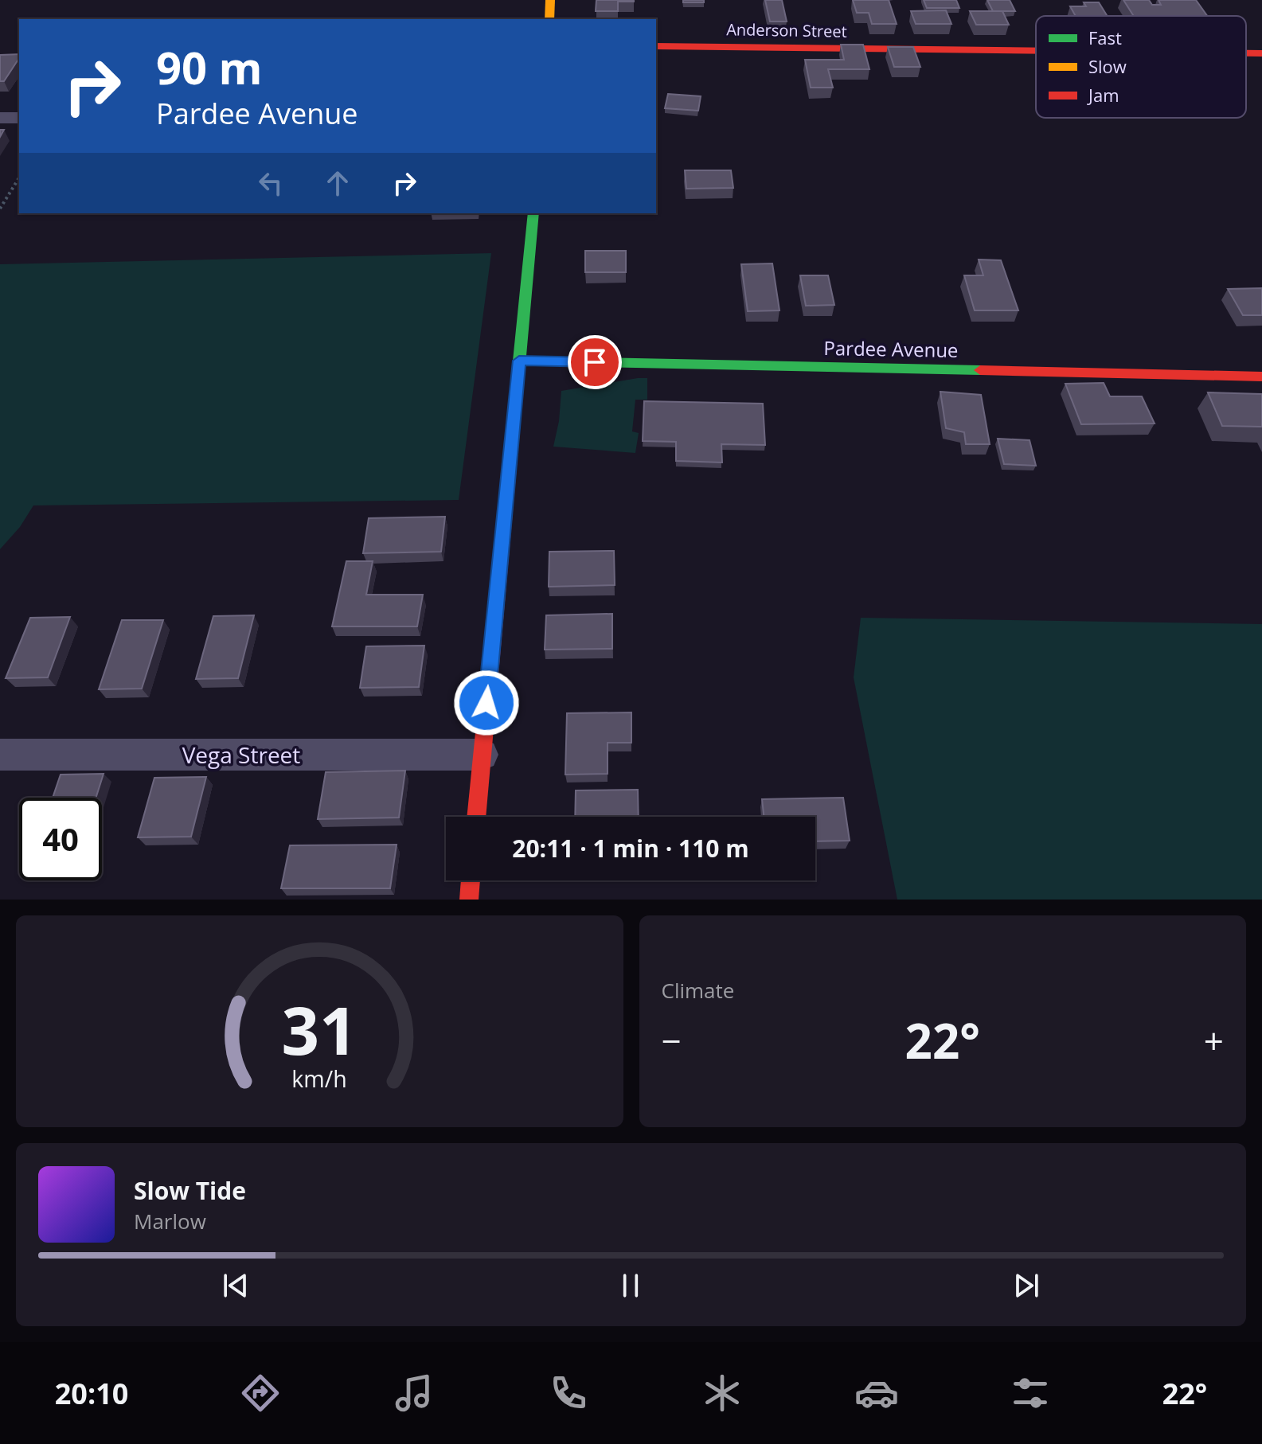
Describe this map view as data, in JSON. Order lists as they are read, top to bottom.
{
  "streets": {
    "street": ["Anderson Street", "Pardee Avenue", "Vega Street"]
  },
  "legend": ["Fast", "Slow", "Jam"],
  "page": {
    "turn": ["90 m", "Pardee Avenue"],
    "limit": "40",
    "trip": "20:11 · 1 min · 110 m",
    "tile": "Climate",
    "heat": ["−", "22°", "+"],
    "song": ["Slow Tide", "Marlow"],
    "tabs": ["20:10", "22°"],
    "gauge": ["31", "km/h"]
  }
}
